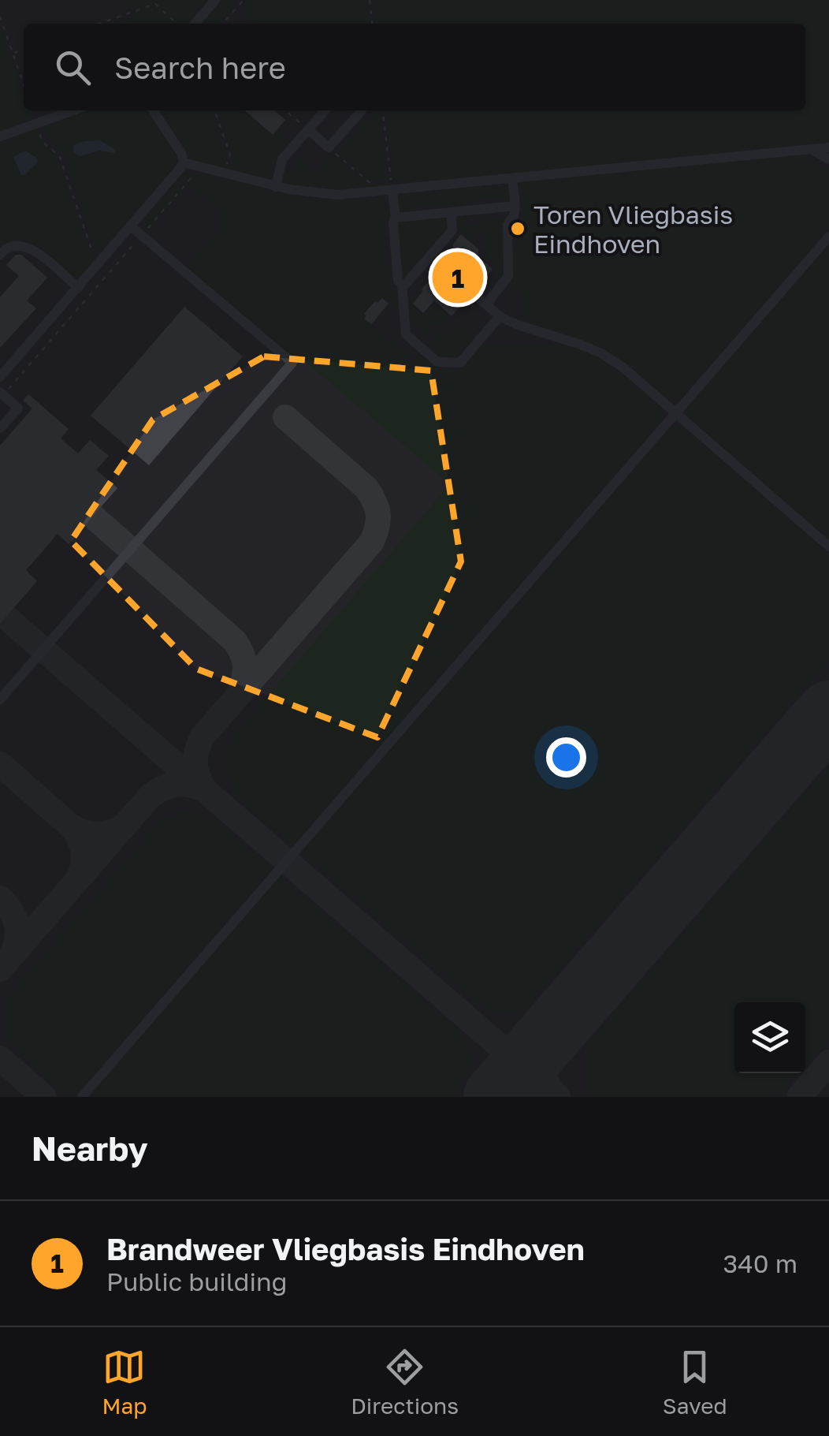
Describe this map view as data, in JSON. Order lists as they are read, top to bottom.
{
  "places": ["Toren Vliegbasis Eindhoven"],
  "page": {
    "search": "Search here",
    "pins": "1",
    "heading": "Nearby",
    "list": [
      {
        "mark": "1",
        "name": "Brandweer Vliegbasis Eindhoven",
        "note": "Public building",
        "value": "340 m"
      }
    ],
    "nav": ["Map", "Directions", "Saved"]
  }
}
